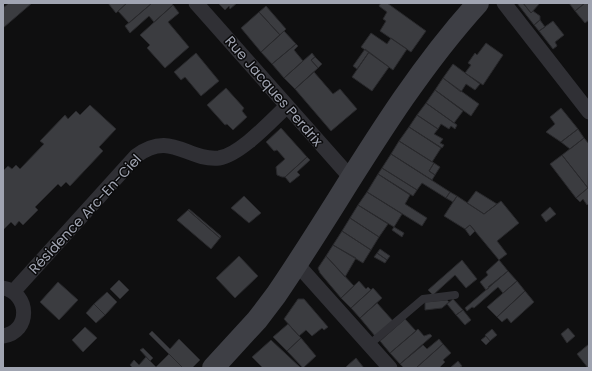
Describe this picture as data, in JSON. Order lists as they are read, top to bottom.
{
  "streets": {
    "street": ["Rue Jacques Perdrix", "Résidence Arc-En-Ciel"]
  },
  "crossings": [
    ["Rue Jacques Perdrix", "Résidence Arc-En-Ciel"]
  ]
}
